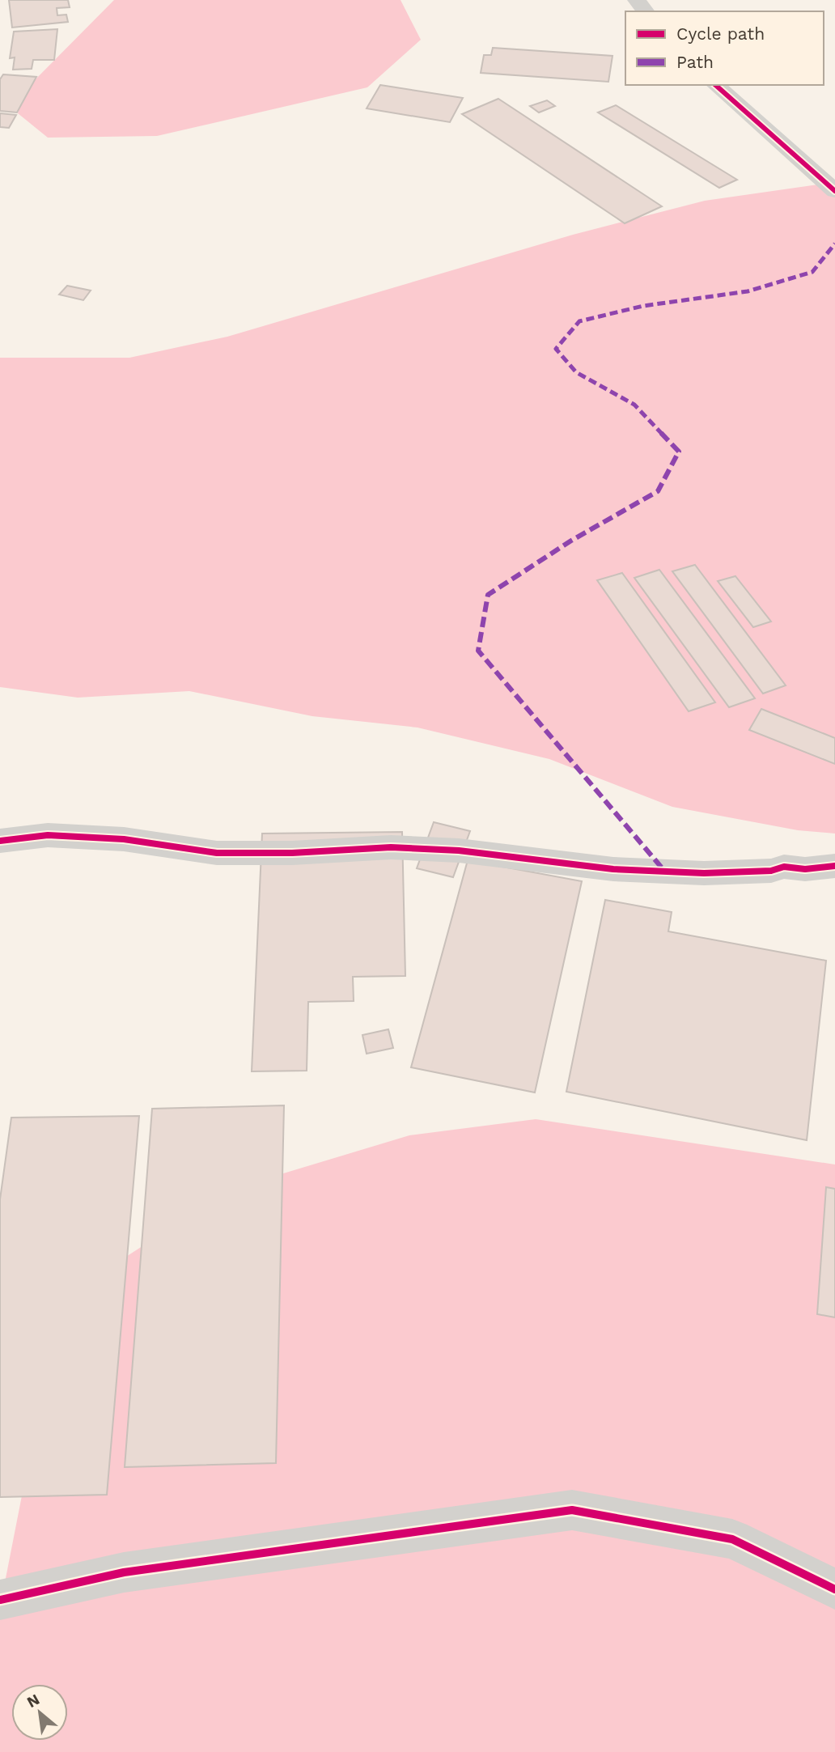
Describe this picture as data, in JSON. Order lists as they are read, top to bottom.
{
  "legend": ["Cycle path", "Path"],
  "north": "top left"
}
